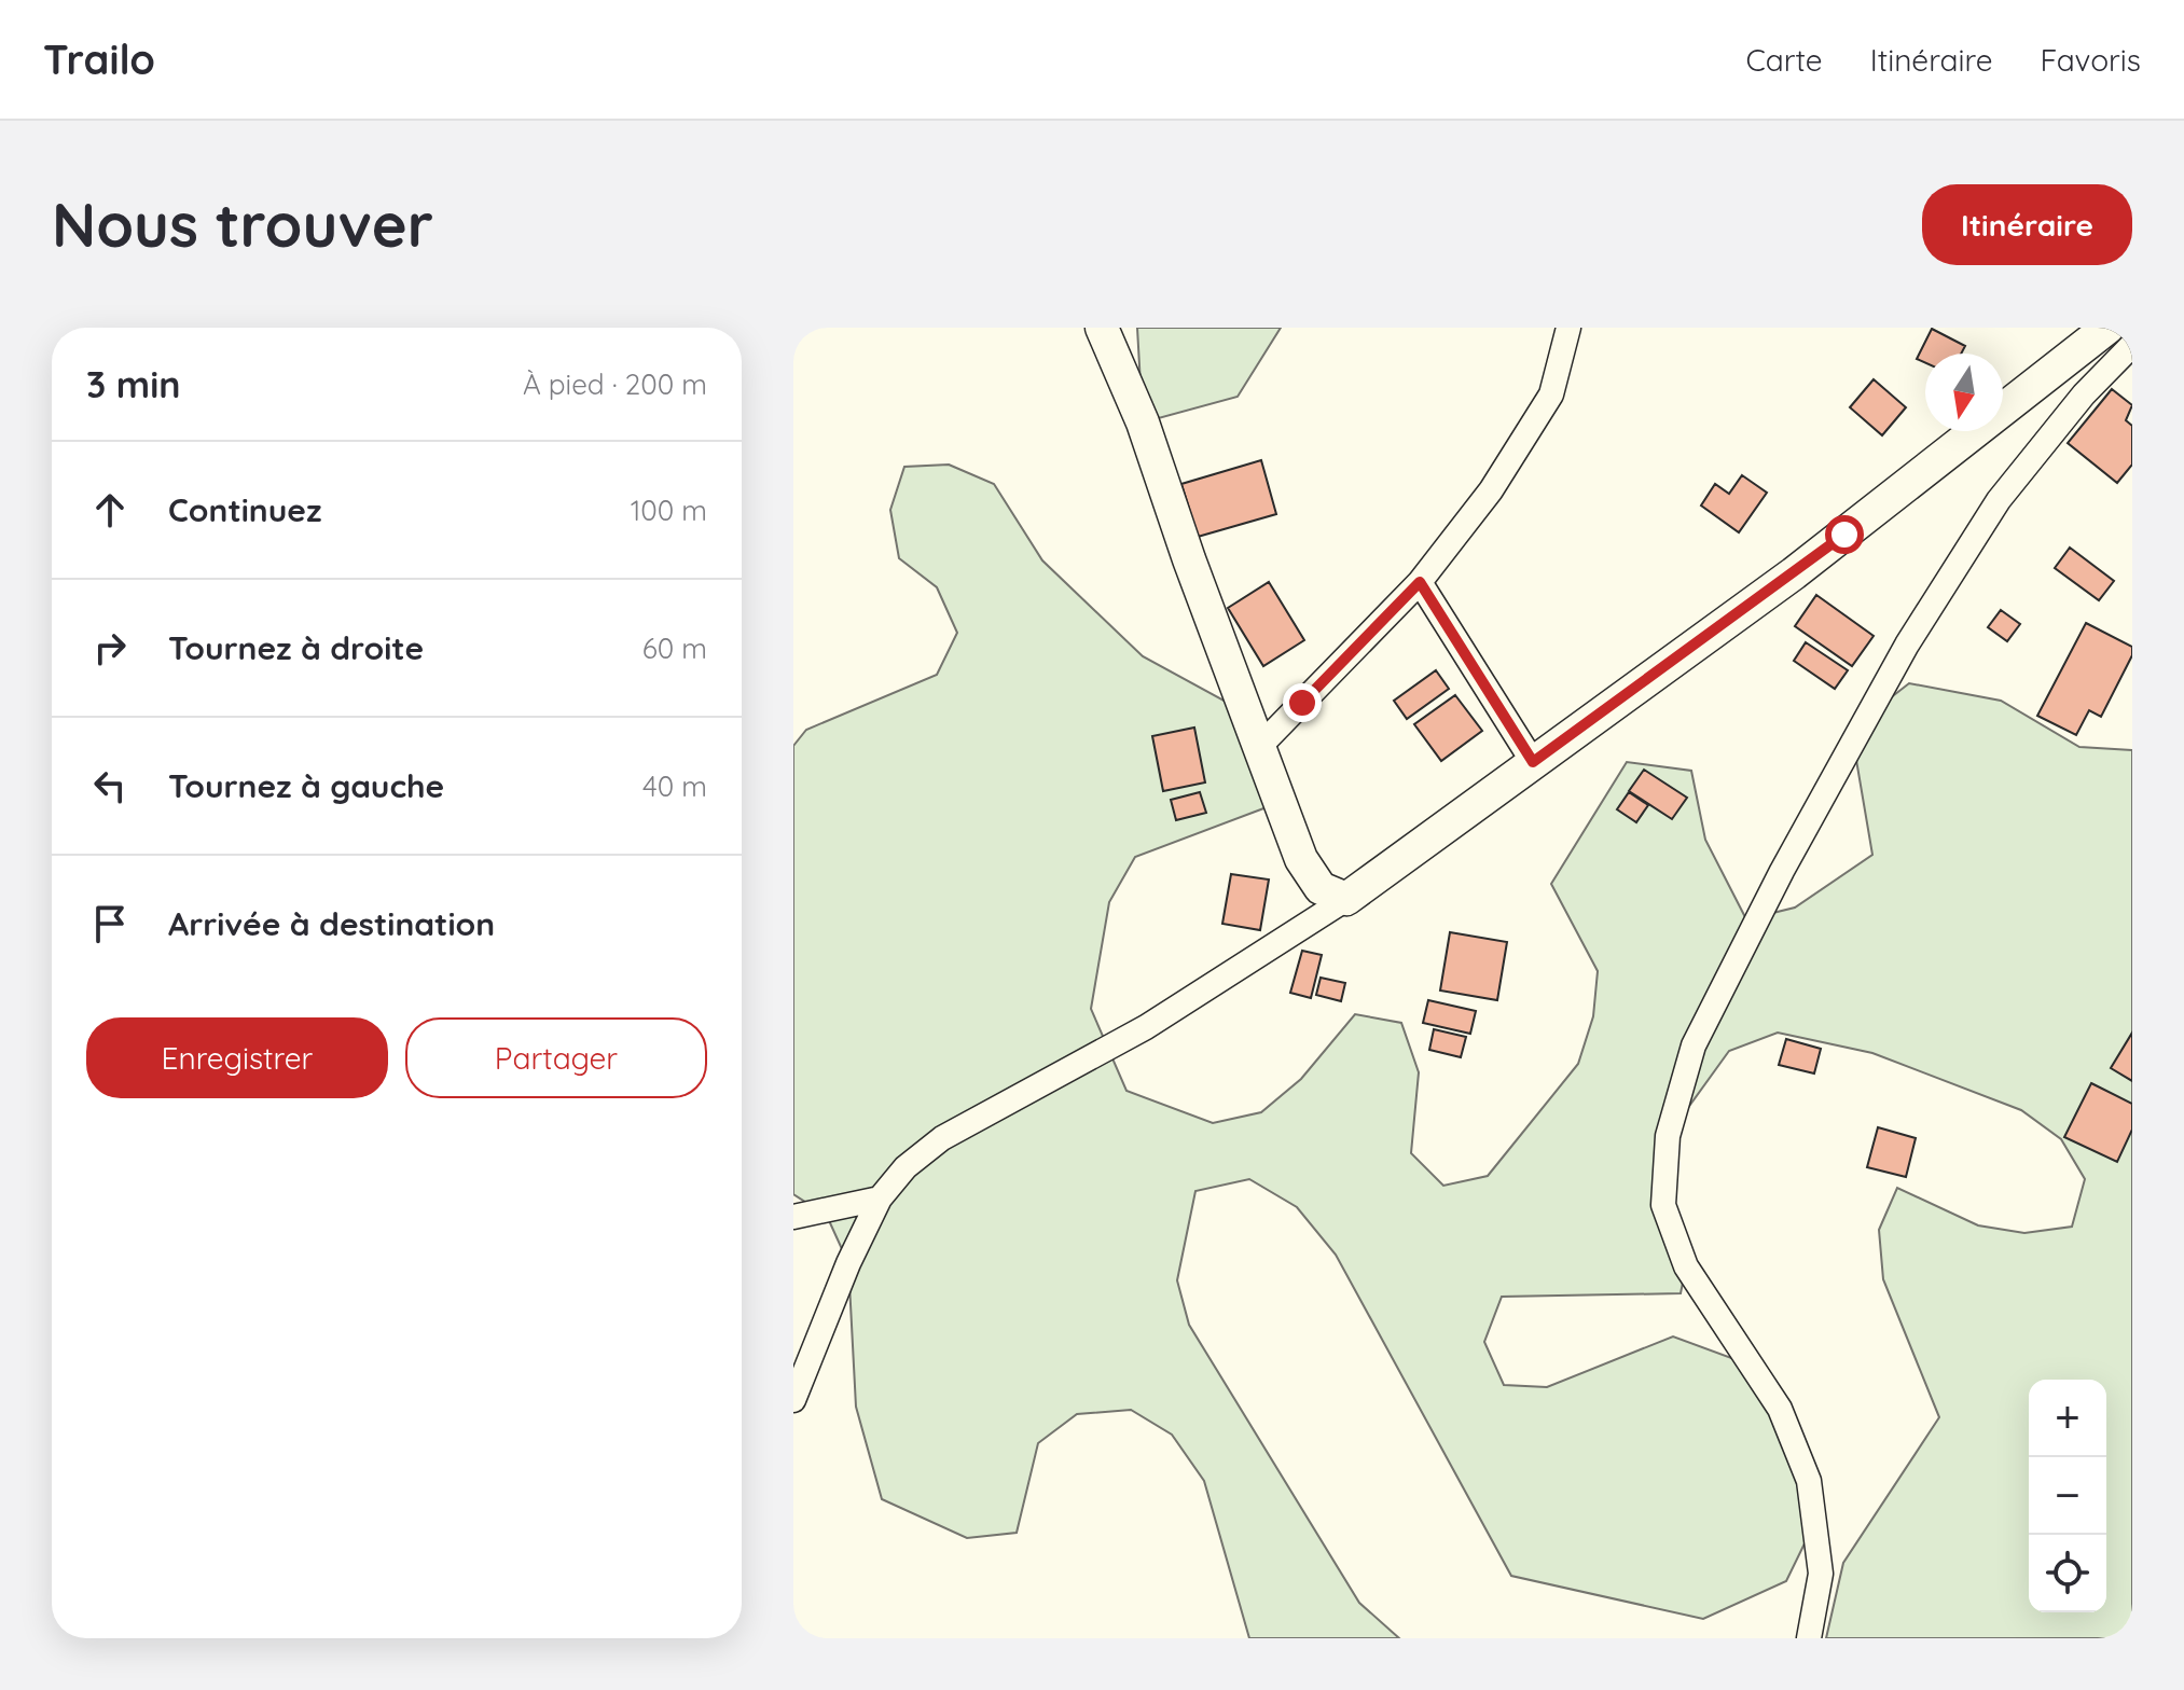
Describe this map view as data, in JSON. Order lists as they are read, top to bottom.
{
  "north": "bottom",
  "page": {
    "header": "Trailo",
    "nav": ["Carte", "Itinéraire", "Favoris"],
    "buttons": [
      "Itinéraire",
      ["Enregistrer", "Partager"]
    ],
    "title": "Nous trouver",
    "heading": ["3 min", "À pied · 200 m"],
    "list": [
      ["Continuez", "100 m"],
      ["Tournez à droite", "60 m"],
      ["Tournez à gauche", "40 m"],
      "Arrivée à destination"
    ],
    "map_buttons": ["+", "−"]
  }
}
